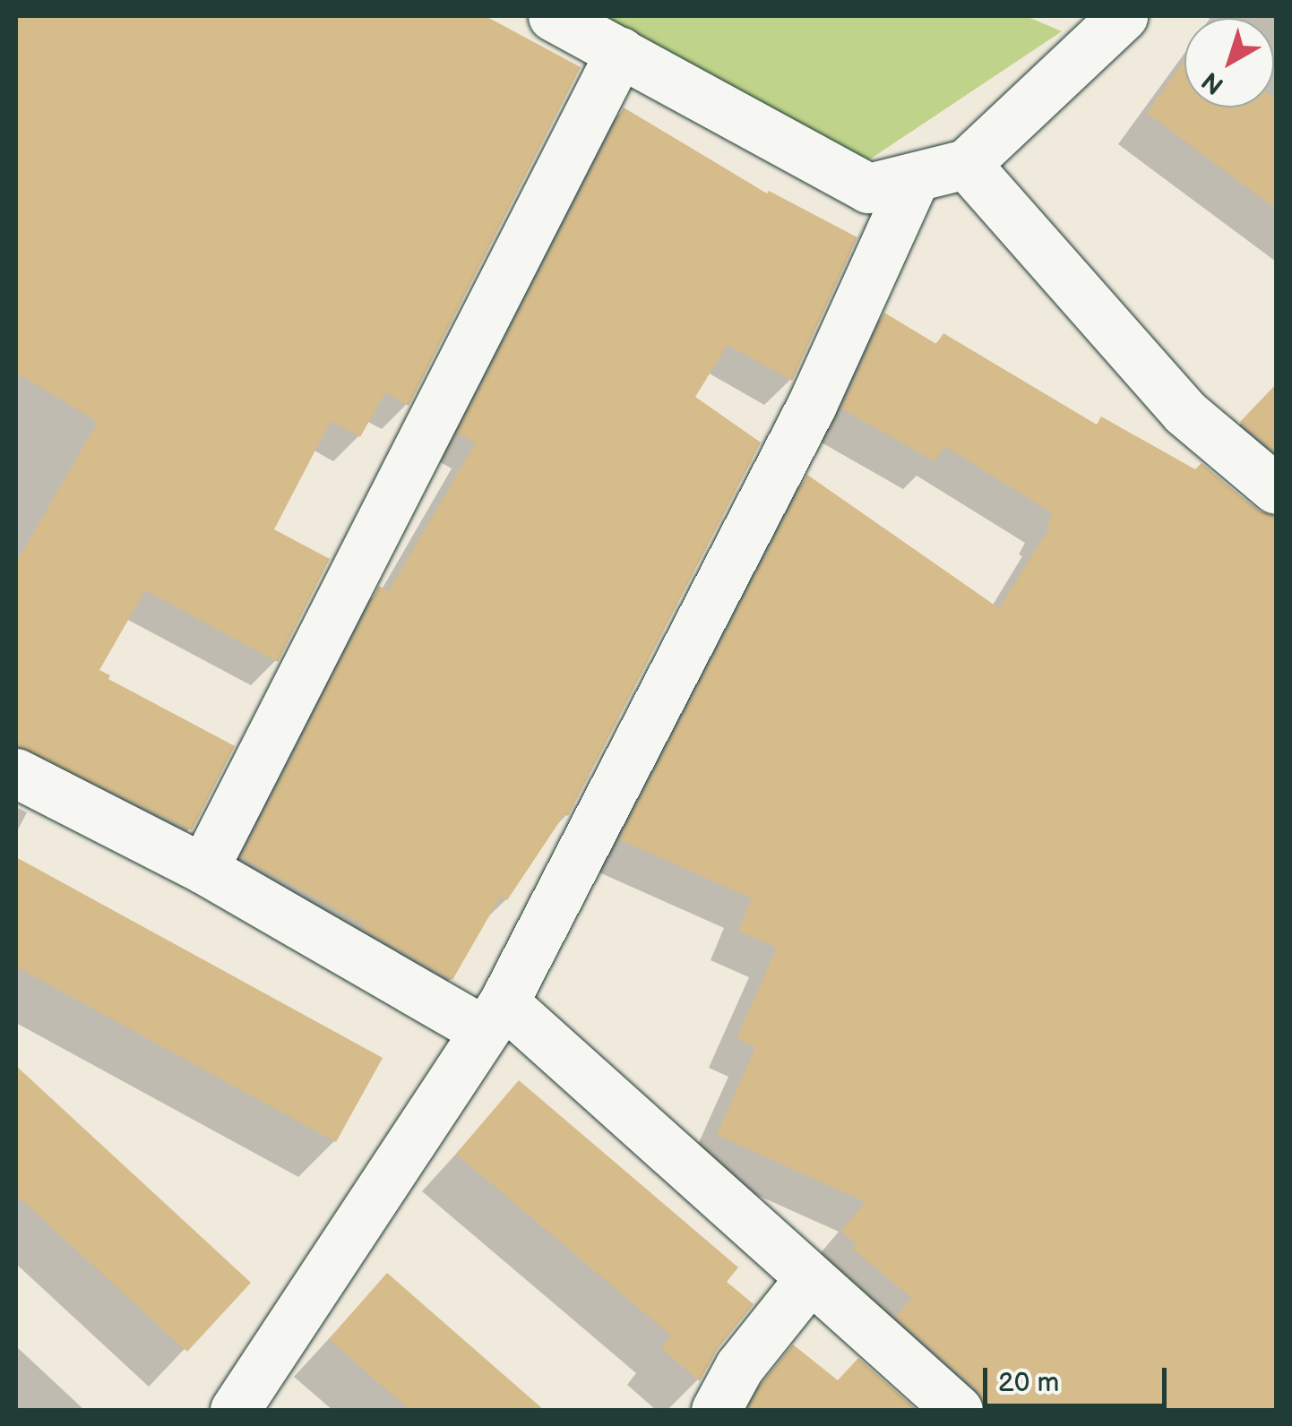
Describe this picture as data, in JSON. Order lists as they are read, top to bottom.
{
  "scale_bar": "20 m",
  "north": "bottom left"
}
